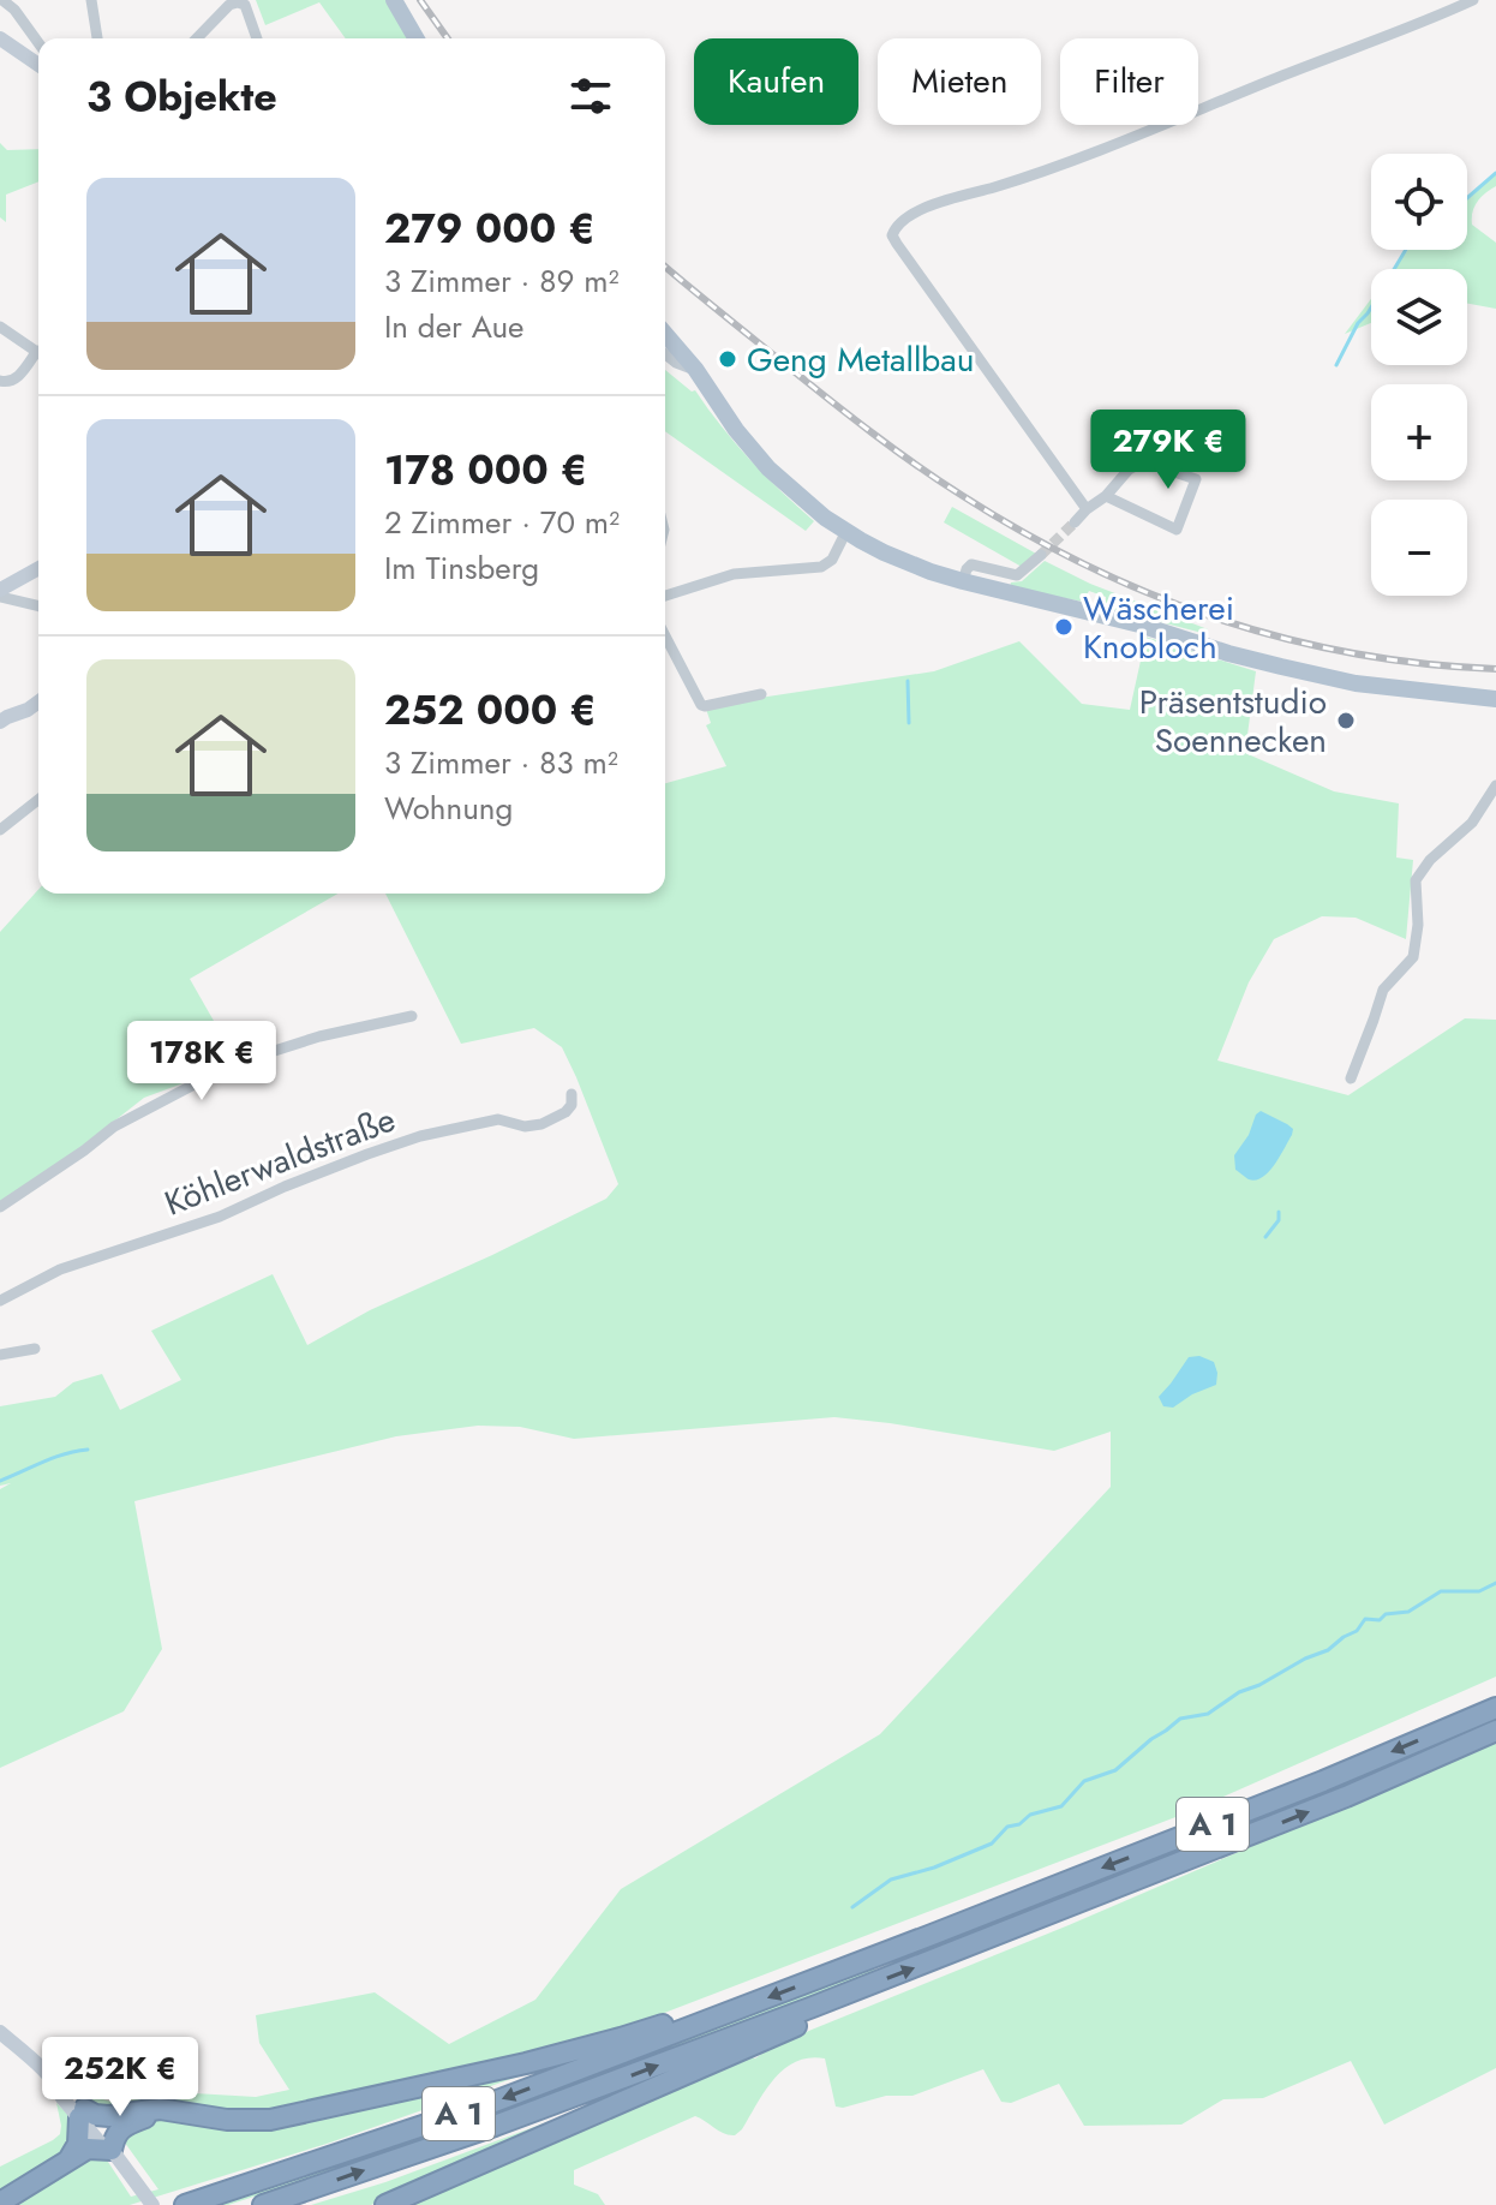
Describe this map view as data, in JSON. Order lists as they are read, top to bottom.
{
  "streets": {
    "highway": ["A 1"],
    "street": ["Köhlerwaldstraße"]
  },
  "places": ["Geng Metallbau", "Wäscherei Knobloch", "Präsentstudio Soennecken"],
  "page": {
    "chip": ["Kaufen", "Mieten", "Filter"],
    "heading": "3 Objekte",
    "map_buttons": ["+", "−"],
    "list": [
      {
        "name": "279 000 €",
        "note": "3 Zimmer · 89 m² · In der Aue"
      },
      {
        "name": "178 000 €",
        "note": "2 Zimmer · 70 m² · Im Tinsberg"
      },
      {
        "name": "252 000 €",
        "note": "3 Zimmer · 83 m² · Wohnung"
      }
    ],
    "price": ["279K €", "178K €", "252K €"]
  }
}
